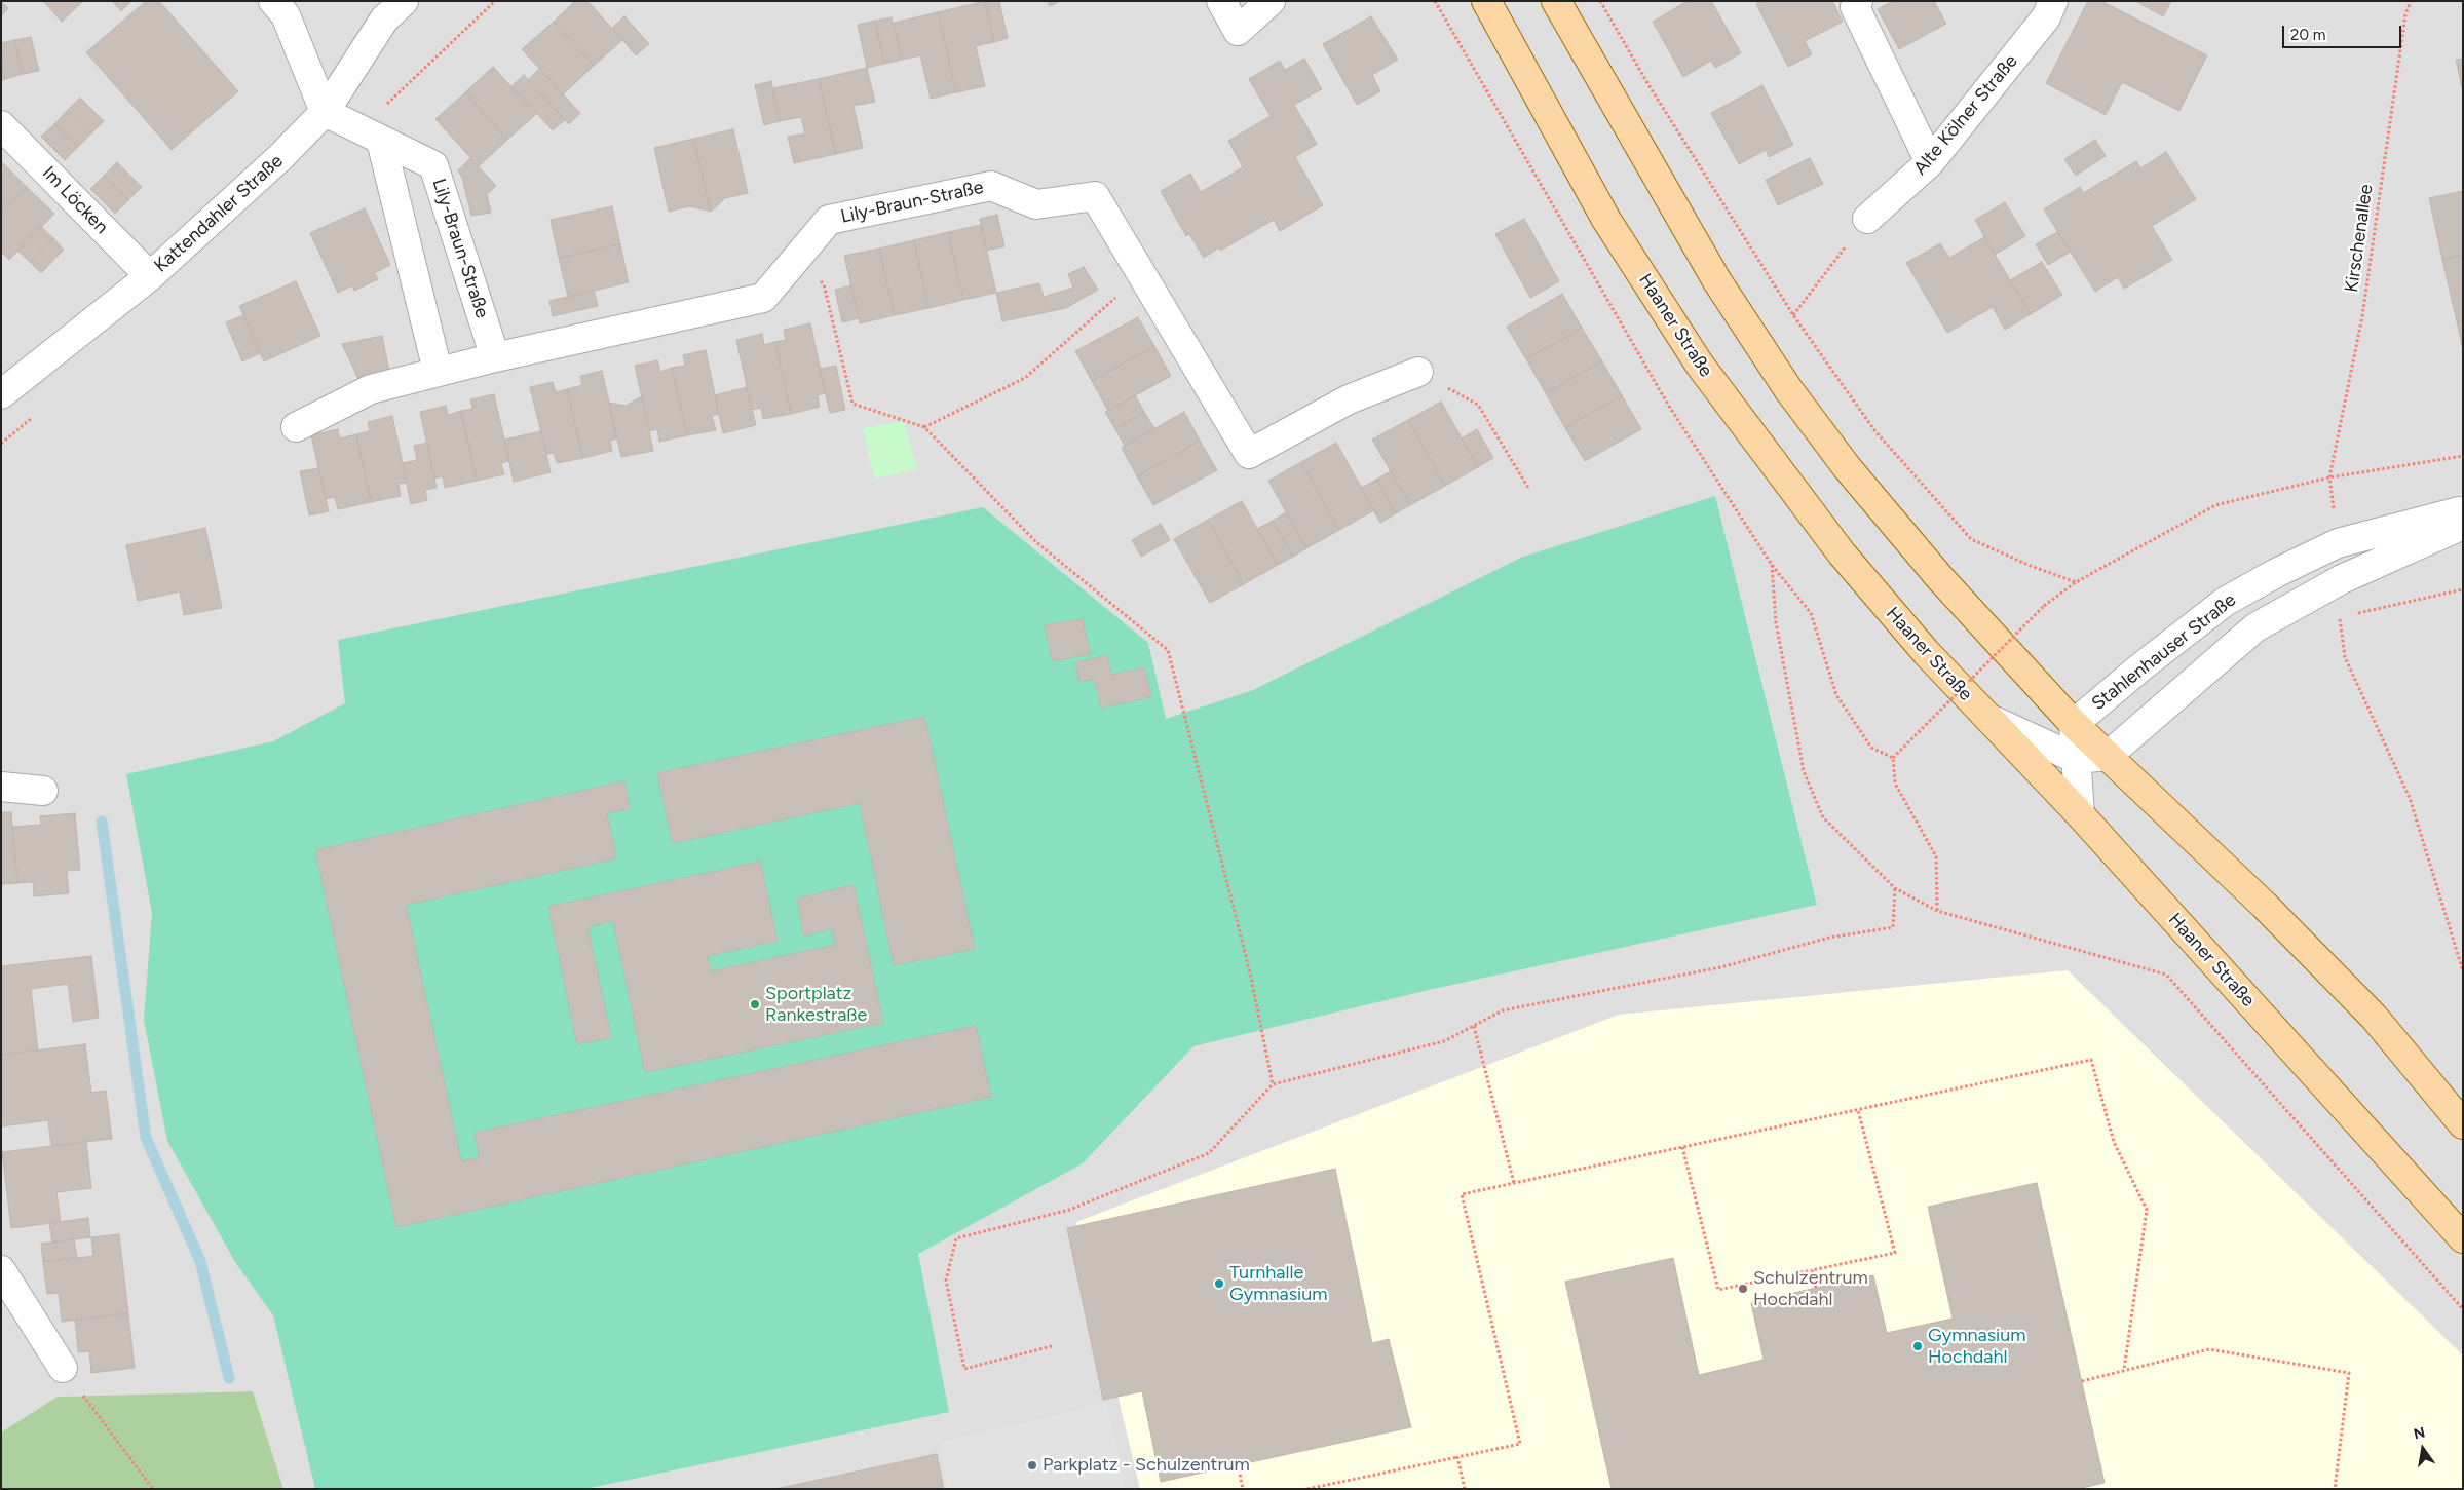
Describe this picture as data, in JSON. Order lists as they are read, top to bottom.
{
  "streets": {
    "main road": ["Haaner Straße"],
    "street": [
      "Alte Kölner Straße",
      "Im Löcken",
      "Lily-Braun-Straße",
      "Kattendahler Straße",
      "Stahlenhauser Straße"
    ],
    "path": ["Kirschenallee"]
  },
  "crossings": [
    ["Im Löcken", "Kattendahler Straße"],
    ["Lily-Braun-Straße", "Kattendahler Straße"],
    ["Kirschenallee", "Stahlenhauser Straße"],
    ["Haaner Straße", "Stahlenhauser Straße"]
  ],
  "places": [
    "Sportplatz Rankestraße",
    "Turnhalle Gymnasium",
    "Schulzentrum Hochdahl",
    "Gymnasium Hochdahl",
    "Parkplatz - Schulzentrum"
  ],
  "scale_bar": "20 m",
  "north": "top"
}
